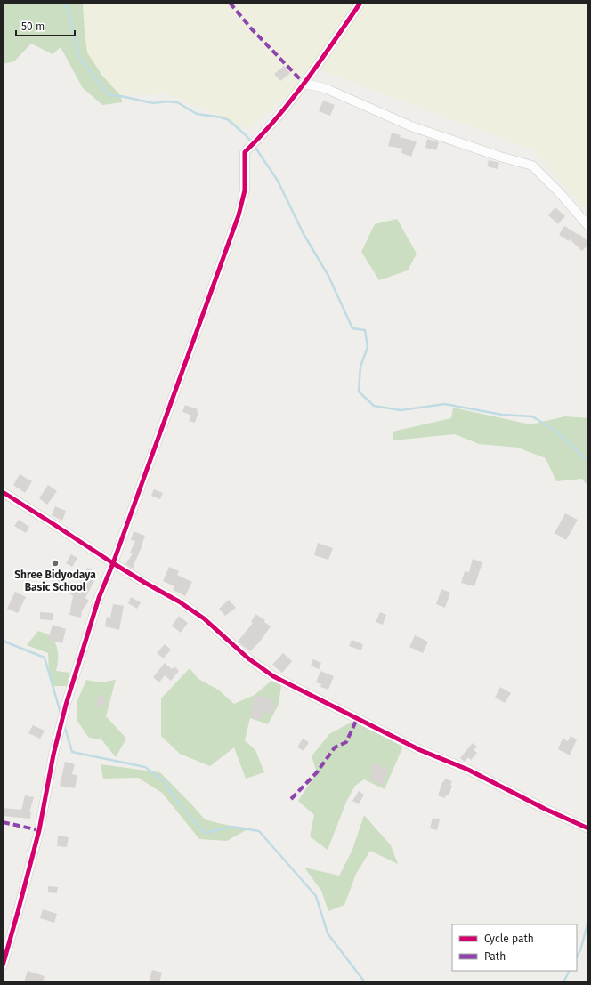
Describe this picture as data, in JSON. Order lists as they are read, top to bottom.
{
  "places": ["Shree Bidyodaya Basic School"],
  "legend": ["Cycle path", "Path"],
  "scale_bar": "50 m"
}
